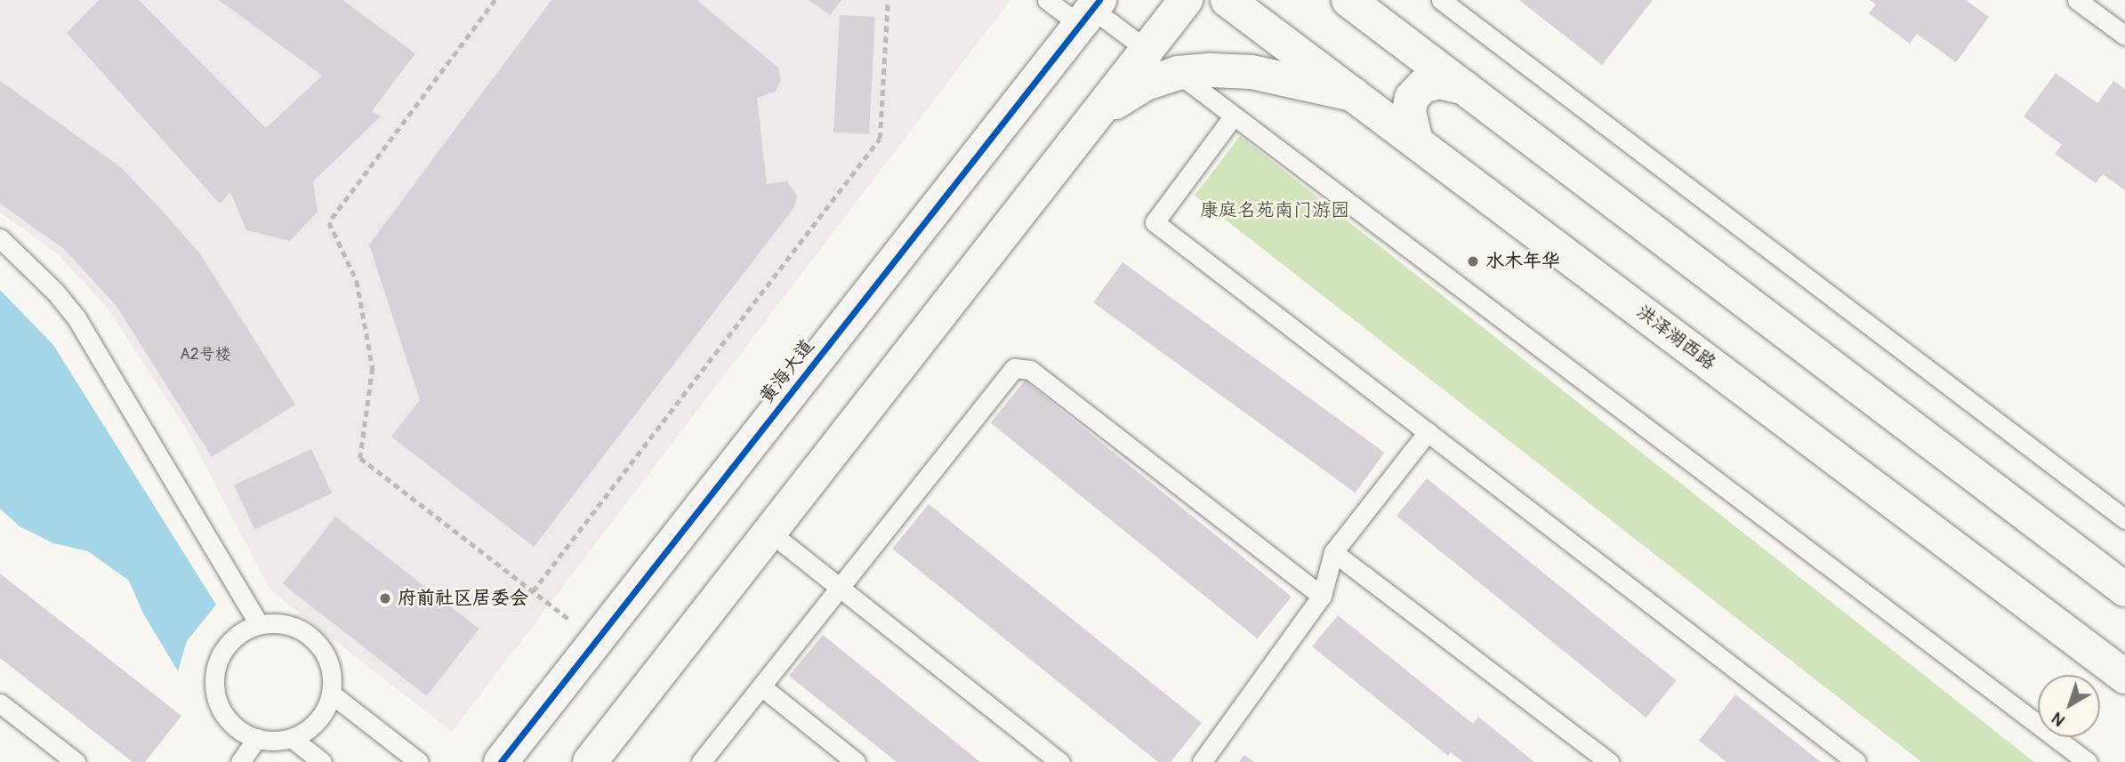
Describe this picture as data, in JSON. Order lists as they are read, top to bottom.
{
  "streets": {
    "main road": ["洪泽湖西路", "黄海大道"]
  },
  "parks": ["康庭名苑南门游园"],
  "places": ["水木年华", "府前社区居委会"],
  "house_numbers": ["A2号楼"],
  "north": "bottom left"
}
